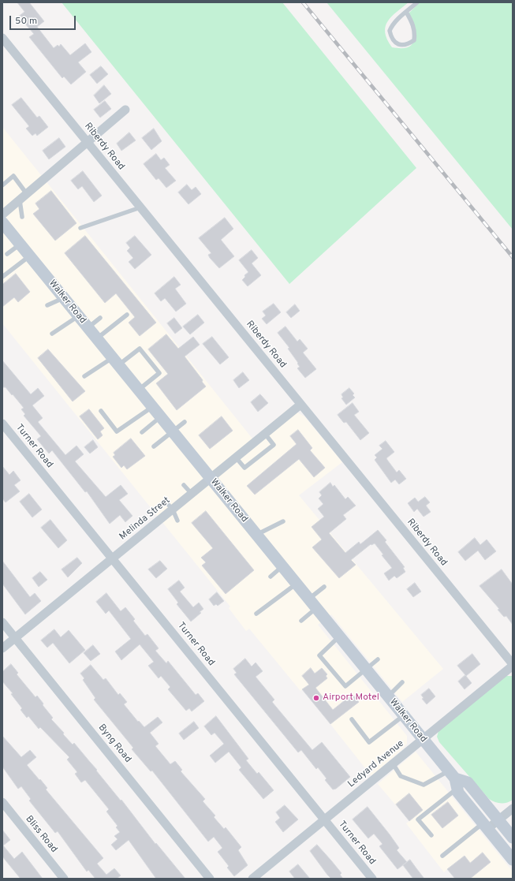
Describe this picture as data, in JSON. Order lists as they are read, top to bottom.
{
  "streets": {
    "main road": ["Walker Road"],
    "street": [
      "Riberdy Road",
      "Turner Road",
      "Melinda Street",
      "Byng Road",
      "Ledyard Avenue",
      "Bliss Road"
    ]
  },
  "crossings": [
    ["Riberdy Road", "Melinda Street"],
    ["Riberdy Road", "Ledyard Avenue"],
    ["Walker Road", "Melinda Street"],
    ["Walker Road", "Ledyard Avenue"],
    ["Turner Road", "Melinda Street"],
    ["Turner Road", "Ledyard Avenue"],
    ["Melinda Street", "Byng Road"]
  ],
  "places": ["Airport Motel"],
  "scale_bar": "50 m"
}
